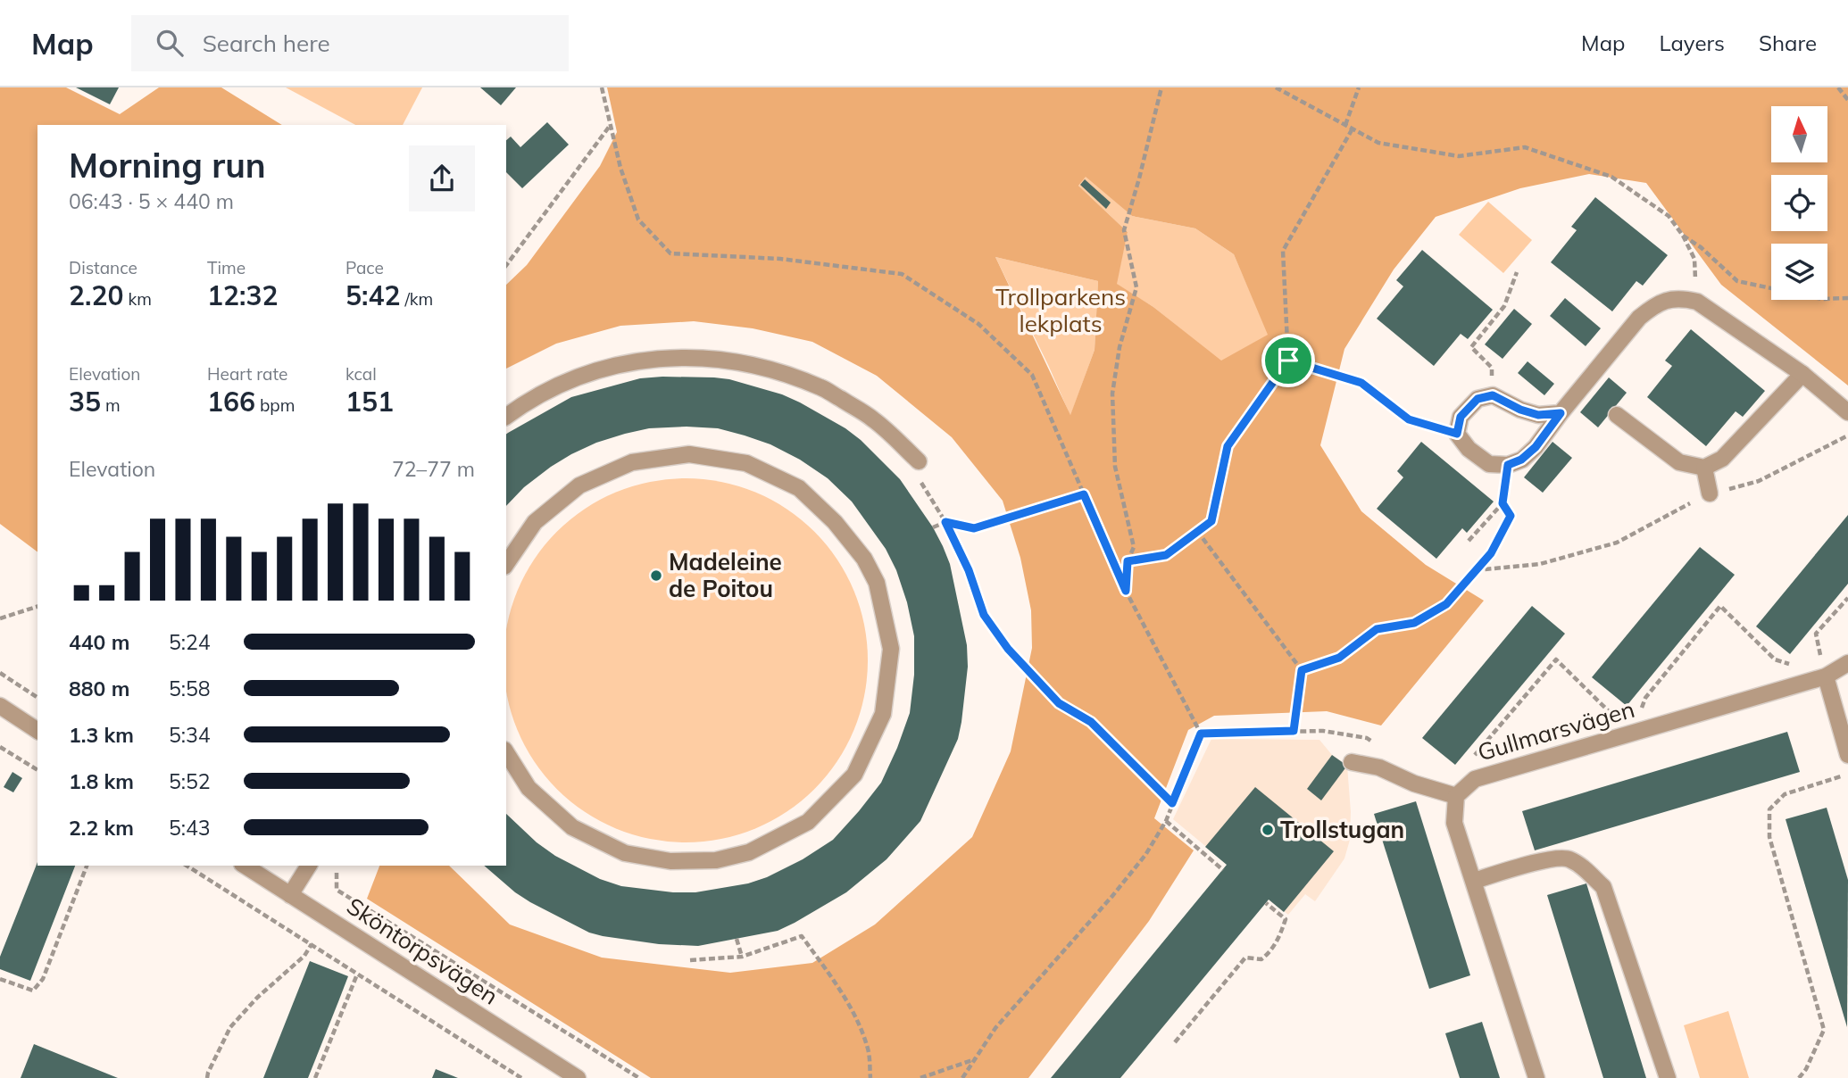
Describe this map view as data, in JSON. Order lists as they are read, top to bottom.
{
  "streets": {
    "street": ["Gullmarsvägen", "Sköntorpsvägen"]
  },
  "parks": ["Trollparkens lekplats"],
  "places": ["Madeleine de Poitou", "Trollstugan"],
  "north": "top",
  "page": {
    "header": "Map",
    "search": "Search here",
    "nav": ["Map", "Layers", "Share"],
    "heading": ["Morning run", "06:43 · 5 × 440 m"],
    "stats": [
      ["Distance", "2.20 km"],
      ["Time", "12:32"],
      ["Pace", "5:42 /km"],
      ["Elevation", "35 m"],
      ["Heart rate", "166 bpm"],
      ["kcal", "151"]
    ],
    "chart": ["Elevation", "72–77 m"],
    "list": [
      {
        "name": "440 m",
        "note": "5:24"
      },
      {
        "name": "880 m",
        "note": "5:58"
      },
      {
        "name": "1.3 km",
        "note": "5:34"
      },
      {
        "name": "1.8 km",
        "note": "5:52"
      },
      {
        "name": "2.2 km",
        "note": "5:43"
      }
    ]
  }
}
